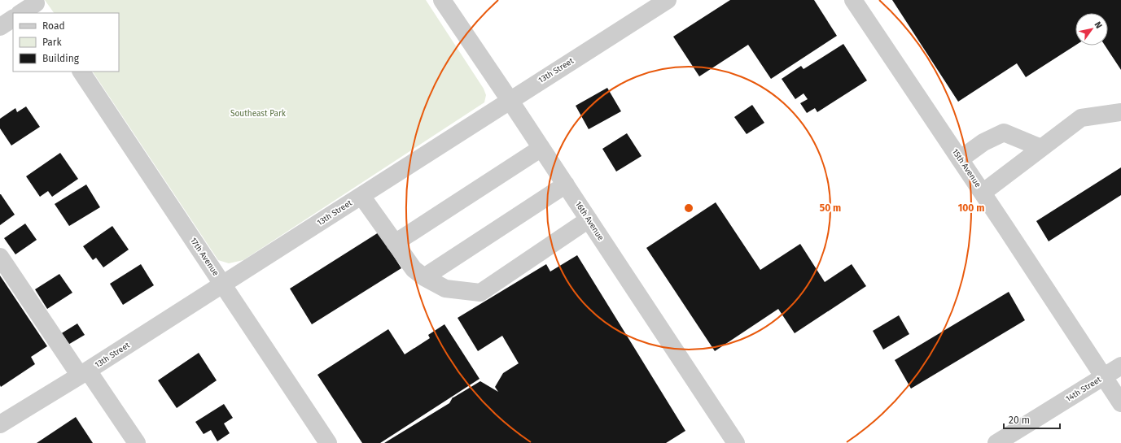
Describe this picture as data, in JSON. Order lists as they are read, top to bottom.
{
  "streets": {
    "street": [
      "13th Street",
      "15th Avenue",
      "16th Avenue",
      "17th Avenue",
      "14th Street"
    ]
  },
  "crossings": [
    ["13th Street", "16th Avenue"],
    ["13th Street", "17th Avenue"],
    ["15th Avenue", "14th Street"]
  ],
  "parks": ["Southeast Park"],
  "legend": ["Road", "Park", "Building"],
  "scale_bar": "20 m",
  "north": "top right",
  "rings": ["50 m", "100 m"]
}
